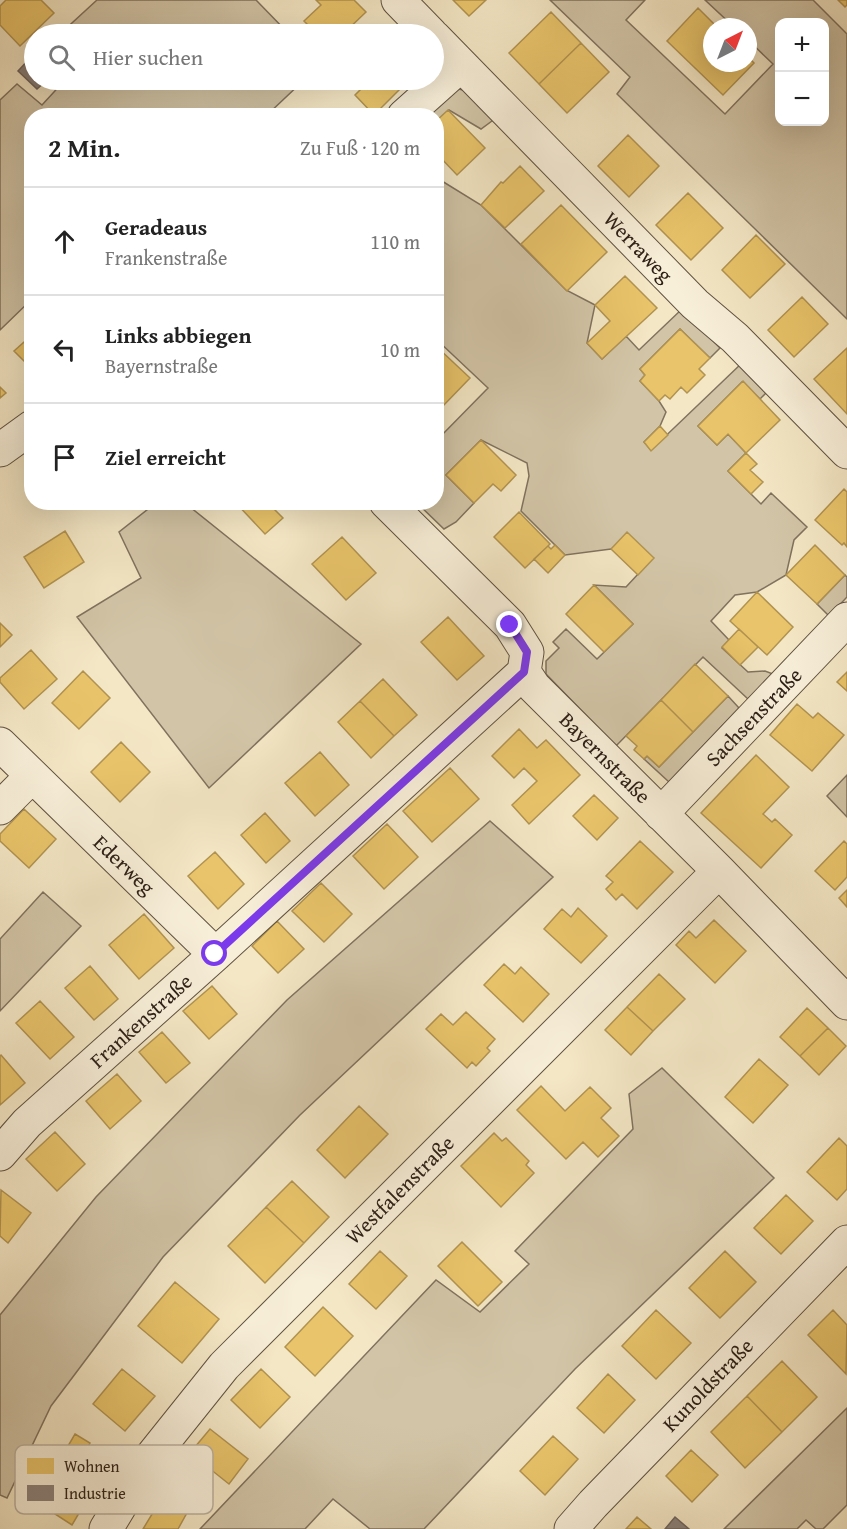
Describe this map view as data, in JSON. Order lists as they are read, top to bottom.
{
  "streets": {
    "street": [
      "Werraweg",
      "Sachsenstraße",
      "Bayernstraße",
      "Ederweg",
      "Frankenstraße",
      "Westfalenstraße",
      "Kunoldstraße"
    ]
  },
  "crossings": [
    ["Sachsenstraße", "Bayernstraße"],
    ["Bayernstraße", "Frankenstraße"],
    ["Bayernstraße", "Westfalenstraße"],
    ["Ederweg", "Frankenstraße"]
  ],
  "legend": ["Wohnen", "Industrie"],
  "north": "top right",
  "page": {
    "map_buttons": ["+", "−"],
    "search": "Hier suchen",
    "heading": ["2 Min.", "Zu Fuß · 120 m"],
    "list": [
      ["Geradeaus", "Frankenstraße", "110 m"],
      ["Links abbiegen", "Bayernstraße", "10 m"],
      "Ziel erreicht"
    ]
  }
}
